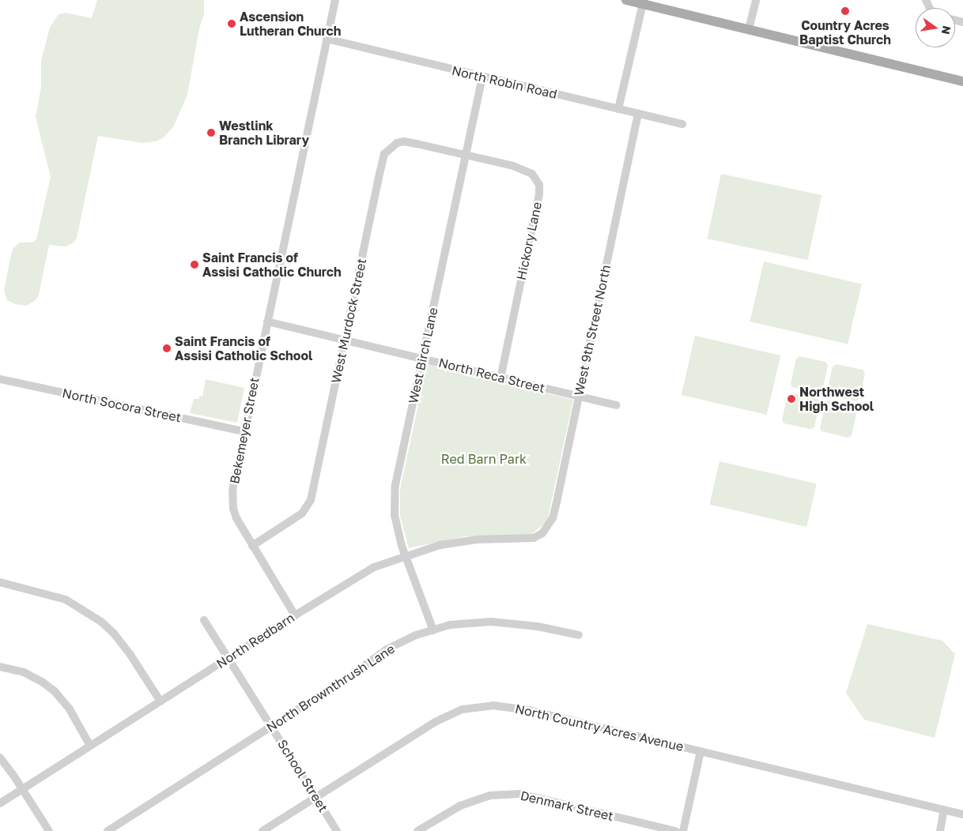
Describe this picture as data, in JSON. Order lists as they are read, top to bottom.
{
  "streets": {
    "street": [
      "North Robin Road",
      "Hickory Lane",
      "West Murdock Street",
      "West 9th Street North",
      "West Birch Lane",
      "North Reca Street",
      "North Socora Street",
      "Bekemeyer Street",
      "North Redbarn",
      "North Brownthrush Lane",
      "North Country Acres Avenue",
      "School Street",
      "Denmark Street"
    ]
  },
  "crossings": [
    ["North Robin Road", "West 9th Street North"],
    ["North Robin Road", "West Birch Lane"],
    ["North Robin Road", "Bekemeyer Street"],
    ["Hickory Lane", "West Murdock Street"],
    ["Hickory Lane", "West Birch Lane"],
    ["Hickory Lane", "North Reca Street"],
    ["West Murdock Street", "West Birch Lane"],
    ["West Murdock Street", "North Reca Street"],
    ["West Murdock Street", "Bekemeyer Street"],
    ["West 9th Street North", "North Reca Street"],
    ["West 9th Street North", "North Redbarn"],
    ["West Birch Lane", "North Reca Street"],
    ["West Birch Lane", "North Redbarn"],
    ["West Birch Lane", "North Brownthrush Lane"],
    ["North Reca Street", "Bekemeyer Street"],
    ["North Socora Street", "Bekemeyer Street"],
    ["Bekemeyer Street", "North Redbarn"],
    ["North Redbarn", "School Street"],
    ["North Brownthrush Lane", "School Street"],
    ["North Country Acres Avenue", "School Street"]
  ],
  "parks": ["Red Barn Park"],
  "places": [
    "Country Acres Baptist Church",
    "Ascension Lutheran Church",
    "Westlink Branch Library",
    "Saint Francis of Assisi Catholic Church",
    "Saint Francis of Assisi Catholic School",
    "Northwest High School"
  ],
  "north": "right"
}
